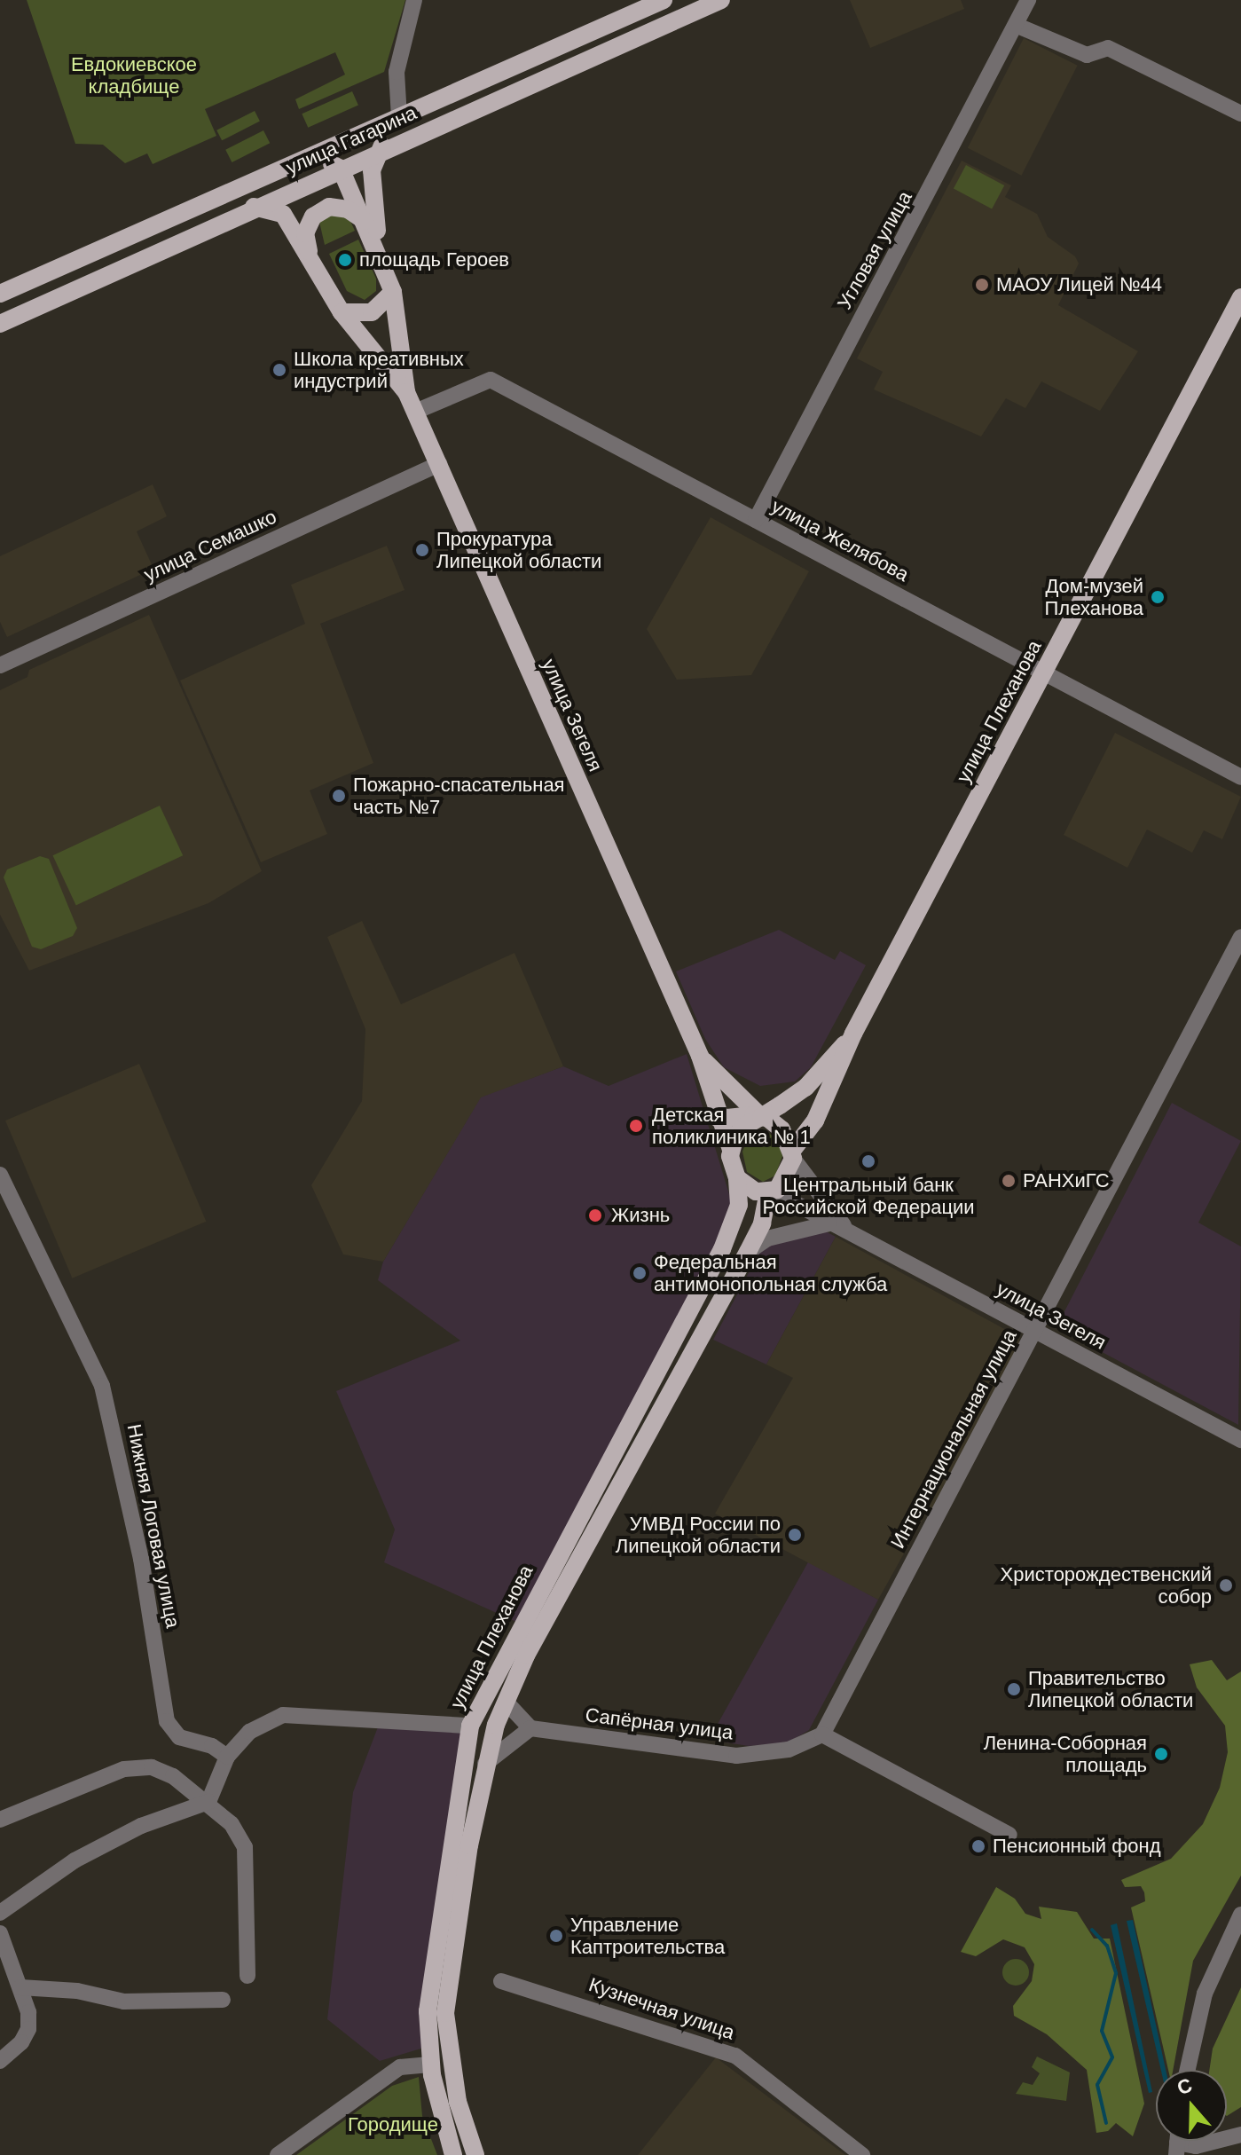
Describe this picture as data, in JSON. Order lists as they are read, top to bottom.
{
  "streets": {
    "main road": ["улица Гагарина", "улица Плеханова", "улица Зегеля"],
    "street": [
      "Угловая улица",
      "улица Желябова",
      "улица Семашко",
      "Интернациональная улица",
      "Нижняя Логовая улица",
      "Сапёрная улица",
      "Кузнечная улица"
    ]
  },
  "crossings": [
    ["Угловая улица", "улица Желябова"],
    ["улица Желябова", "улица Плеханова"],
    ["улица Желябова", "улица Зегеля"],
    ["улица Семашко", "улица Зегеля"],
    ["улица Плеханова", "улица Зегеля"],
    ["улица Зегеля", "Интернациональная улица"],
    ["Интернациональная улица", "Сапёрная улица"]
  ],
  "parks": ["Евдокиевское кладбище", "Городище"],
  "places": [
    "площадь Героев",
    "МАОУ Лицей №44",
    "Школа креативных индустрий",
    "Прокуратура Липецкой области",
    "Дом-музей Плеханова",
    "Пожарно-спасательная часть №7",
    "Детская поликлиника № 1",
    "Центральный банк Российской Федерации",
    "РАНХиГС",
    "Жизнь",
    "Федеральная антимонопольная служба",
    "УМВД России по Липецкой области",
    "Христорождественский собор",
    "Правительство Липецкой области",
    "Ленина-Соборная площадь",
    "Пенсионный фонд",
    "Управление Каптроительства"
  ],
  "north": "top"
}
